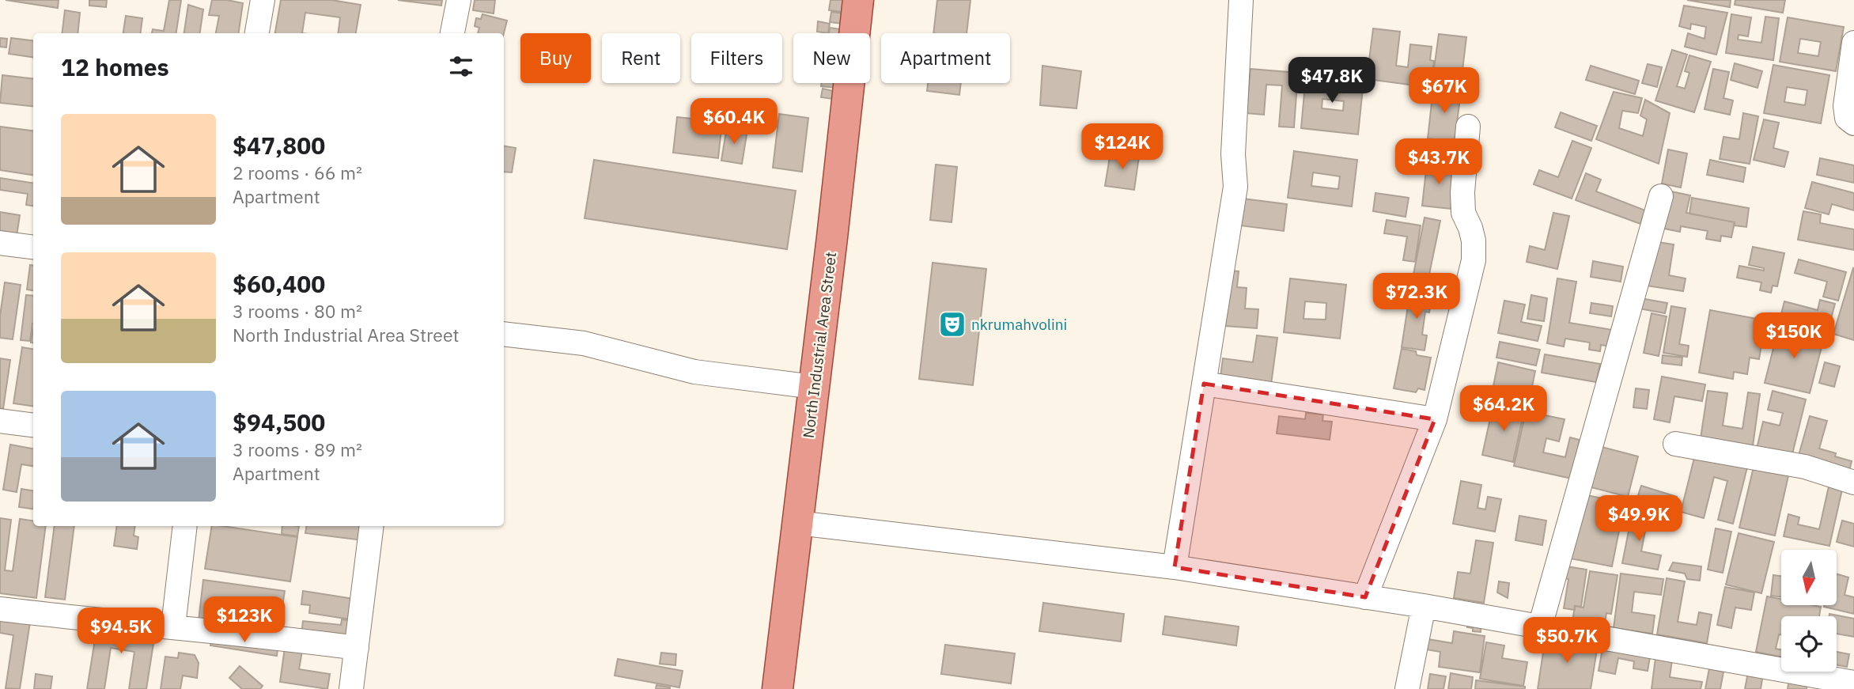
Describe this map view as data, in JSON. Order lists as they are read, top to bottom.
{
  "streets": {
    "main road": ["North Industrial Area Street"]
  },
  "places": {
    "theatre": ["nkrumahvolini"]
  },
  "north": "bottom",
  "page": {
    "chip": [
      "Buy",
      "Rent",
      "Filters",
      "New",
      "Apartment"
    ],
    "heading": "12 homes",
    "price": [
      "$47.8K",
      "$67K",
      "$60.4K",
      "$124K",
      "$43.7K",
      "$72.3K",
      "$150K",
      "$64.2K",
      "$49.9K",
      "$123K",
      "$94.5K",
      "$50.7K"
    ],
    "list": [
      {
        "name": "$47,800",
        "note": "2 rooms · 66 m² · Apartment"
      },
      {
        "name": "$60,400",
        "note": "3 rooms · 80 m² · North Industrial Area Street"
      },
      {
        "name": "$94,500",
        "note": "3 rooms · 89 m² · Apartment"
      }
    ]
  }
}
